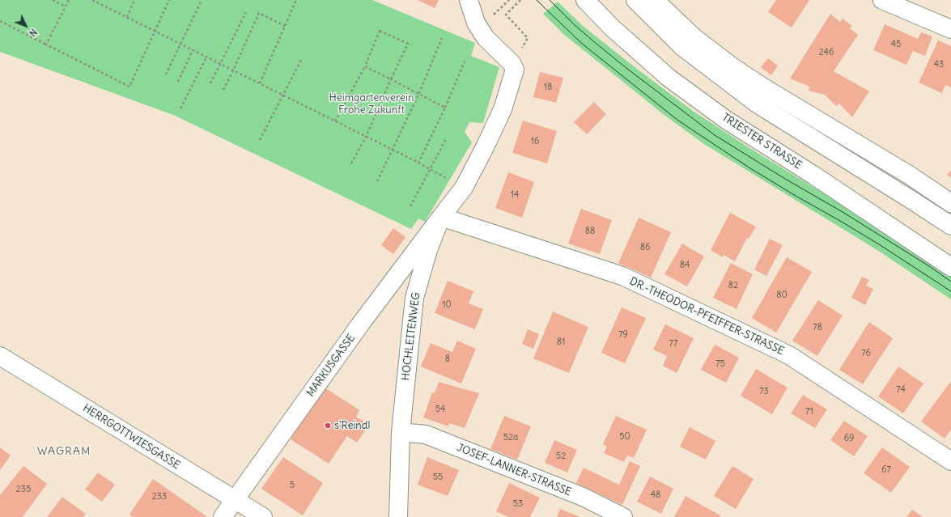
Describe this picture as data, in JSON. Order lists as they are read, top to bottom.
{
  "streets": {
    "street": [
      "TRIESTER STRASSE",
      "DR.-THEODOR-PFEIFFER-STRASSE",
      "HOCHLEITENWEG",
      "MARKUSGASSE",
      "HERRGOTTWIESGASSE",
      "JOSEF-LANNER-STRASSE"
    ]
  },
  "crossings": [
    ["DR.-THEODOR-PFEIFFER-STRASSE", "HOCHLEITENWEG"],
    ["DR.-THEODOR-PFEIFFER-STRASSE", "MARKUSGASSE"],
    ["HOCHLEITENWEG", "MARKUSGASSE"],
    ["HOCHLEITENWEG", "JOSEF-LANNER-STRASSE"],
    ["MARKUSGASSE", "HERRGOTTWIESGASSE"]
  ],
  "districts": ["WAGRAM"],
  "parks": ["Heimgartenverein Frohe Zukunft"],
  "places": ["s'Reindl"],
  "house_numbers": [
    "45",
    "246",
    "43",
    "18",
    "16",
    "14",
    "88",
    "86",
    "84",
    "82",
    "80",
    "10",
    "78",
    "79",
    "81",
    "77",
    "76",
    "8",
    "75",
    "74",
    "73",
    "54",
    "71",
    "50",
    "52a",
    "69",
    "52",
    "67",
    "55",
    "5",
    "235",
    "48",
    "233",
    "53"
  ],
  "north": "bottom right"
}
